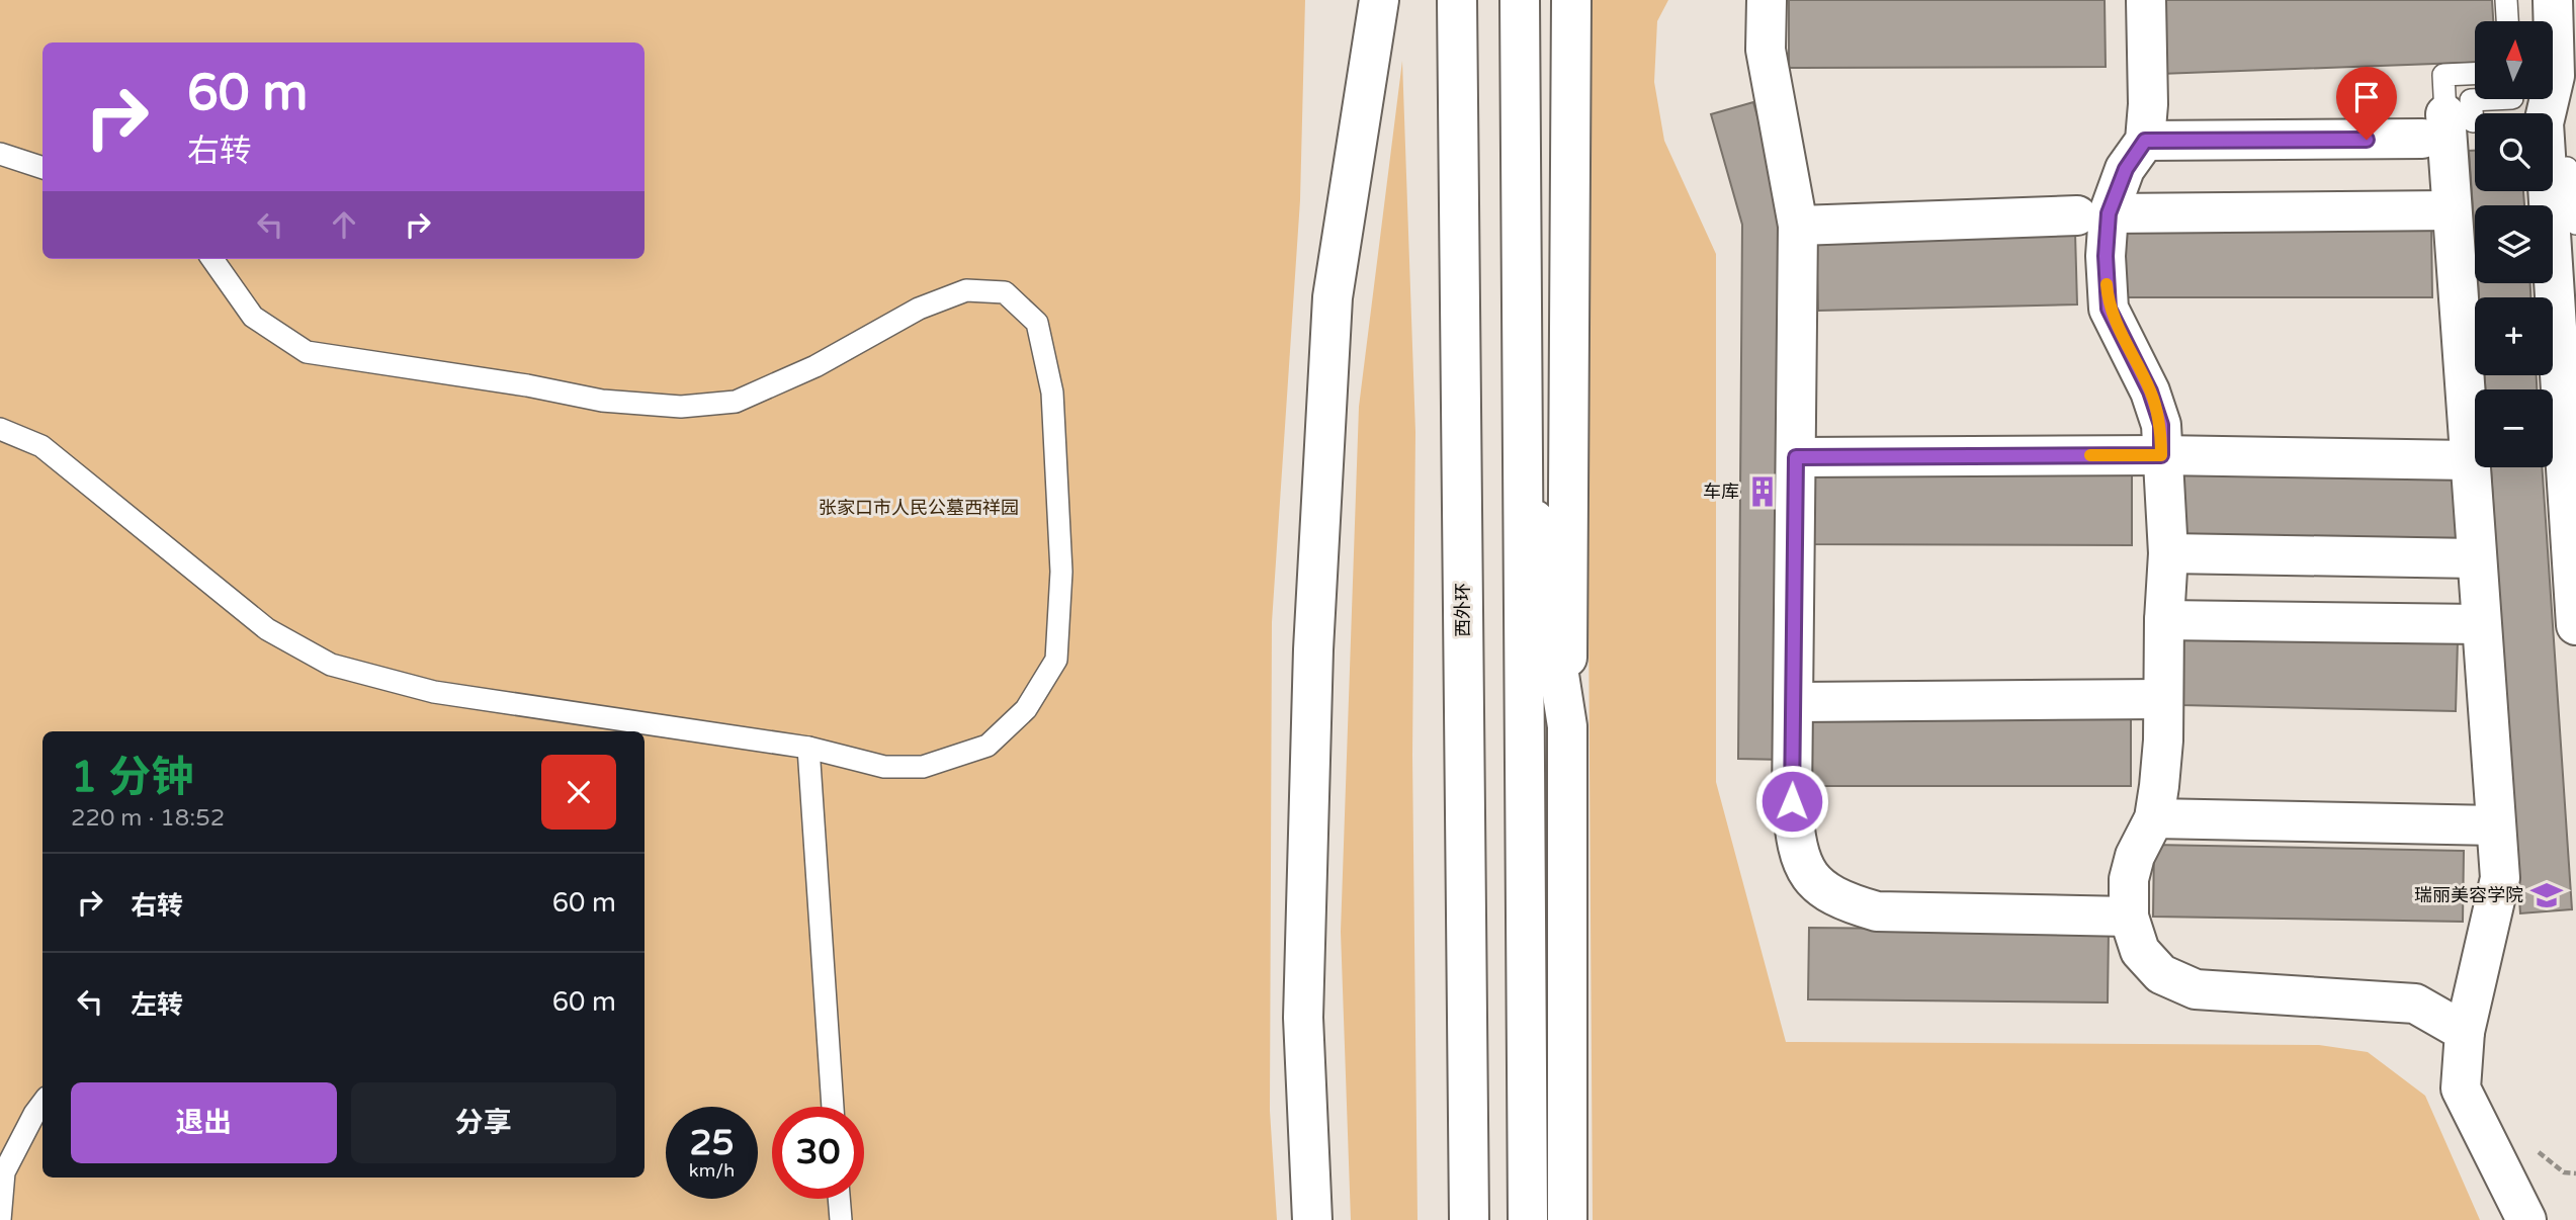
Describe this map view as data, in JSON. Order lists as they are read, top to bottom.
{
  "streets": {
    "main road": ["西外环"]
  },
  "parks": ["张家口市人民公墓西祥园"],
  "places": {
    "building": ["车库"],
    "school or university": ["瑞丽美容学院"]
  },
  "north": "top",
  "page": {
    "map_buttons": ["+", "−"],
    "turn": ["60 m", "右转"],
    "heading": ["1 分钟", "220 m · 18:52"],
    "list": [
      {
        "name": "右转",
        "value": "60 m"
      },
      {
        "name": "左转",
        "value": "60 m"
      }
    ],
    "buttons": ["退出", "分享"],
    "speed": "25 km/h",
    "limit": "30"
  }
}
